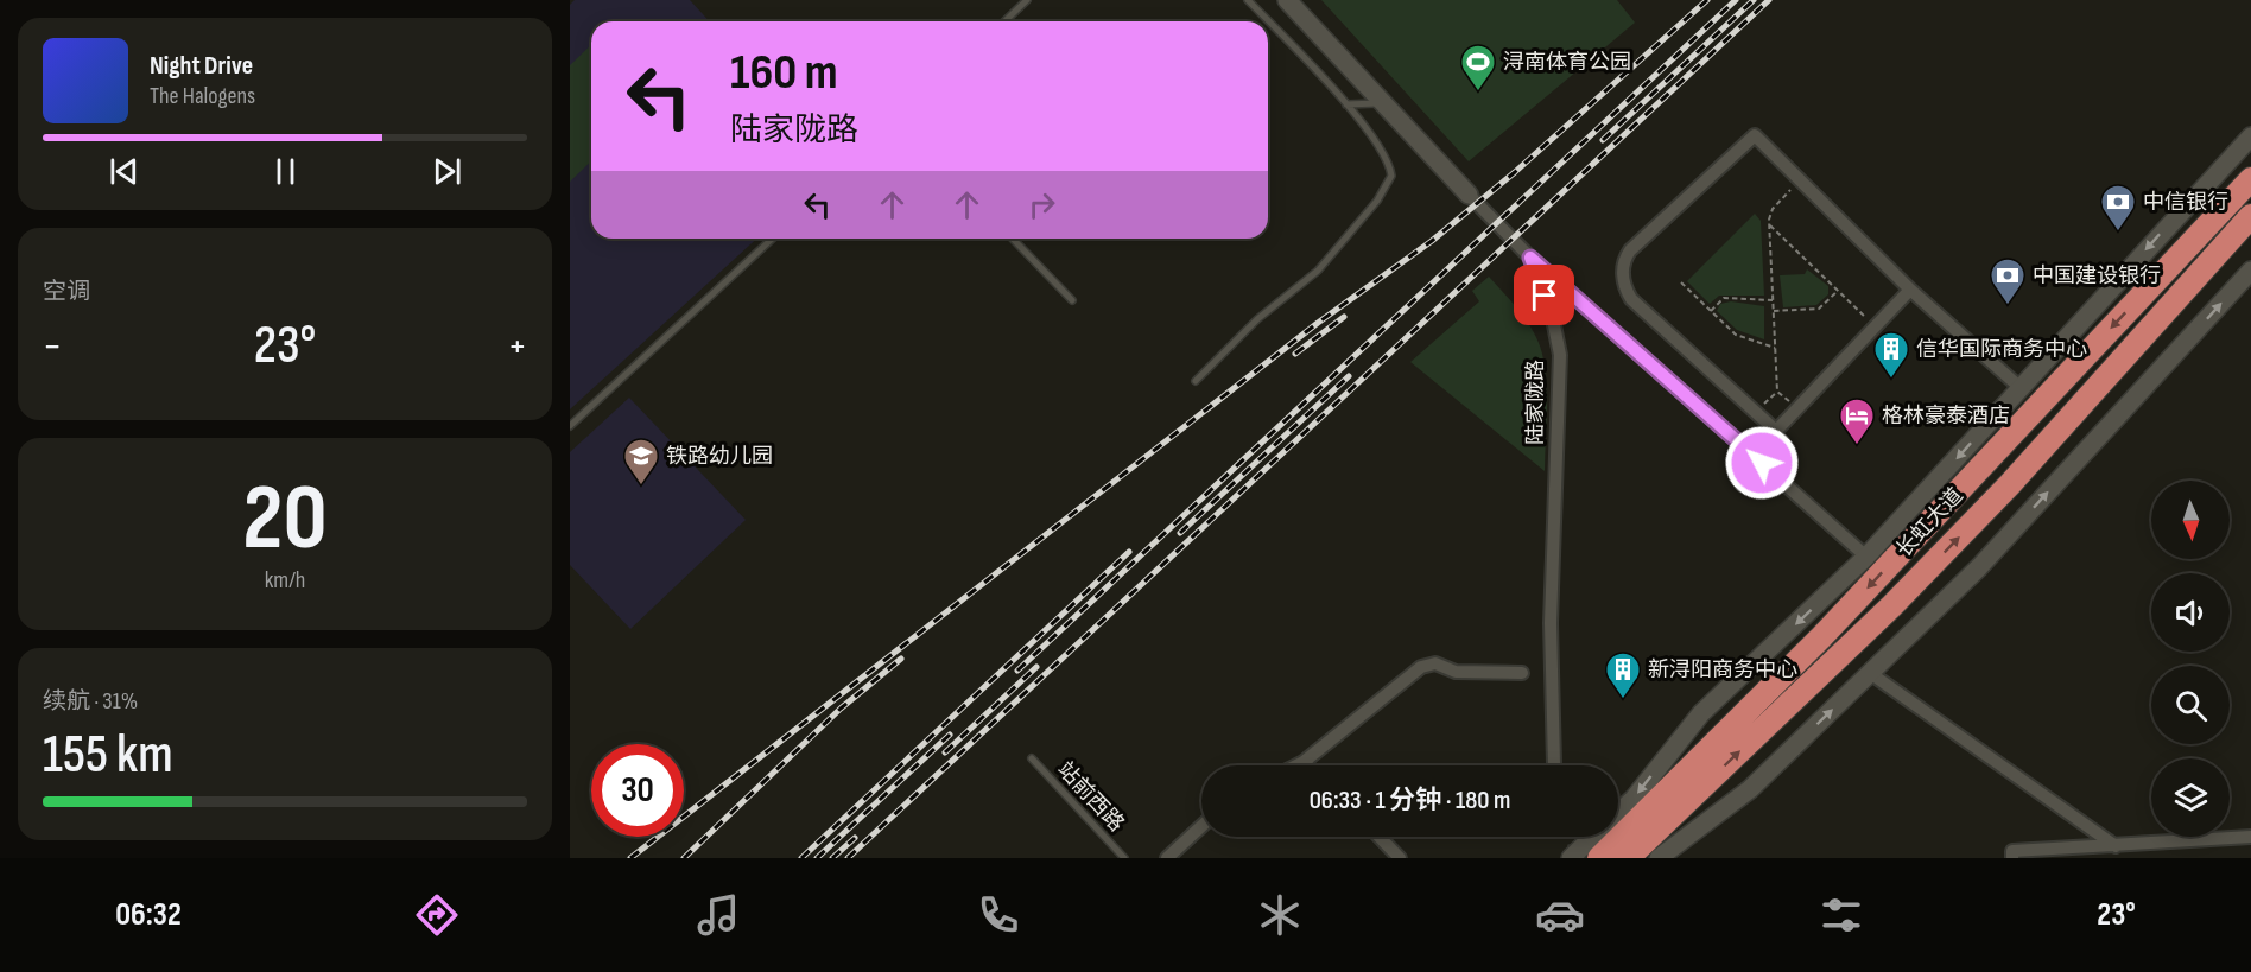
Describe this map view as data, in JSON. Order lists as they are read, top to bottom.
{
  "streets": {
    "highway": ["长虹大道"],
    "street": ["陆家陇路"],
    "lane": ["站前西路"]
  },
  "places": {
    "sports": ["浔南体育公园"],
    "bank": ["中信银行", "中国建设银行"],
    "building": ["信华国际商务中心", "新浔阳商务中心"],
    "hotel": ["格林豪泰酒店"],
    "school or university": ["铁路幼儿园"]
  },
  "north": "bottom",
  "page": {
    "turn": ["160 m", "陆家陇路"],
    "song": ["Night Drive", "The Halogens"],
    "tile": [
      "空调",
      ["20", "km/h"],
      ["续航 · 31%", "155 km"]
    ],
    "heat": ["−", "23°", "+"],
    "limit": "30",
    "trip": "06:33 · 1 分钟 · 180 m",
    "tabs": ["06:32", "23°"]
  }
}
